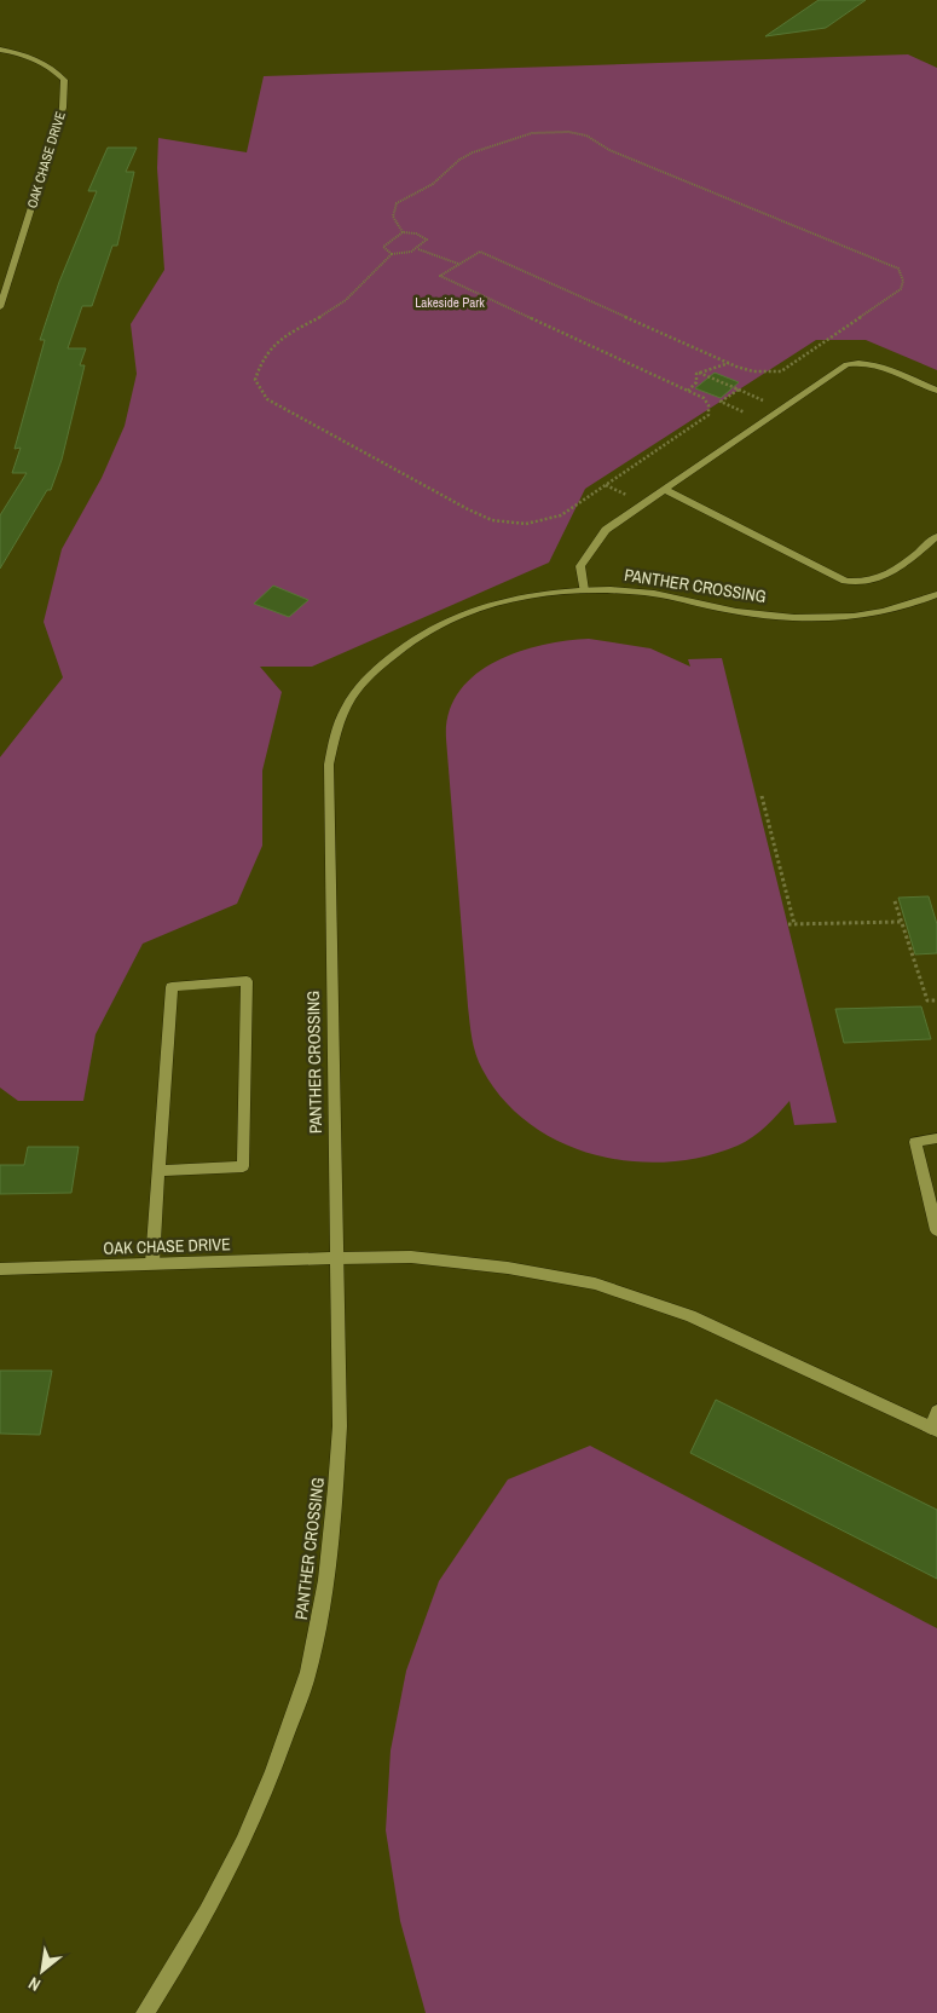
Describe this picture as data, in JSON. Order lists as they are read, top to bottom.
{
  "streets": {
    "street": ["OAK CHASE DRIVE", "PANTHER CROSSING"]
  },
  "crossings": [
    ["OAK CHASE DRIVE", "PANTHER CROSSING"]
  ],
  "parks": ["Lakeside Park"],
  "north": "bottom left"
}
